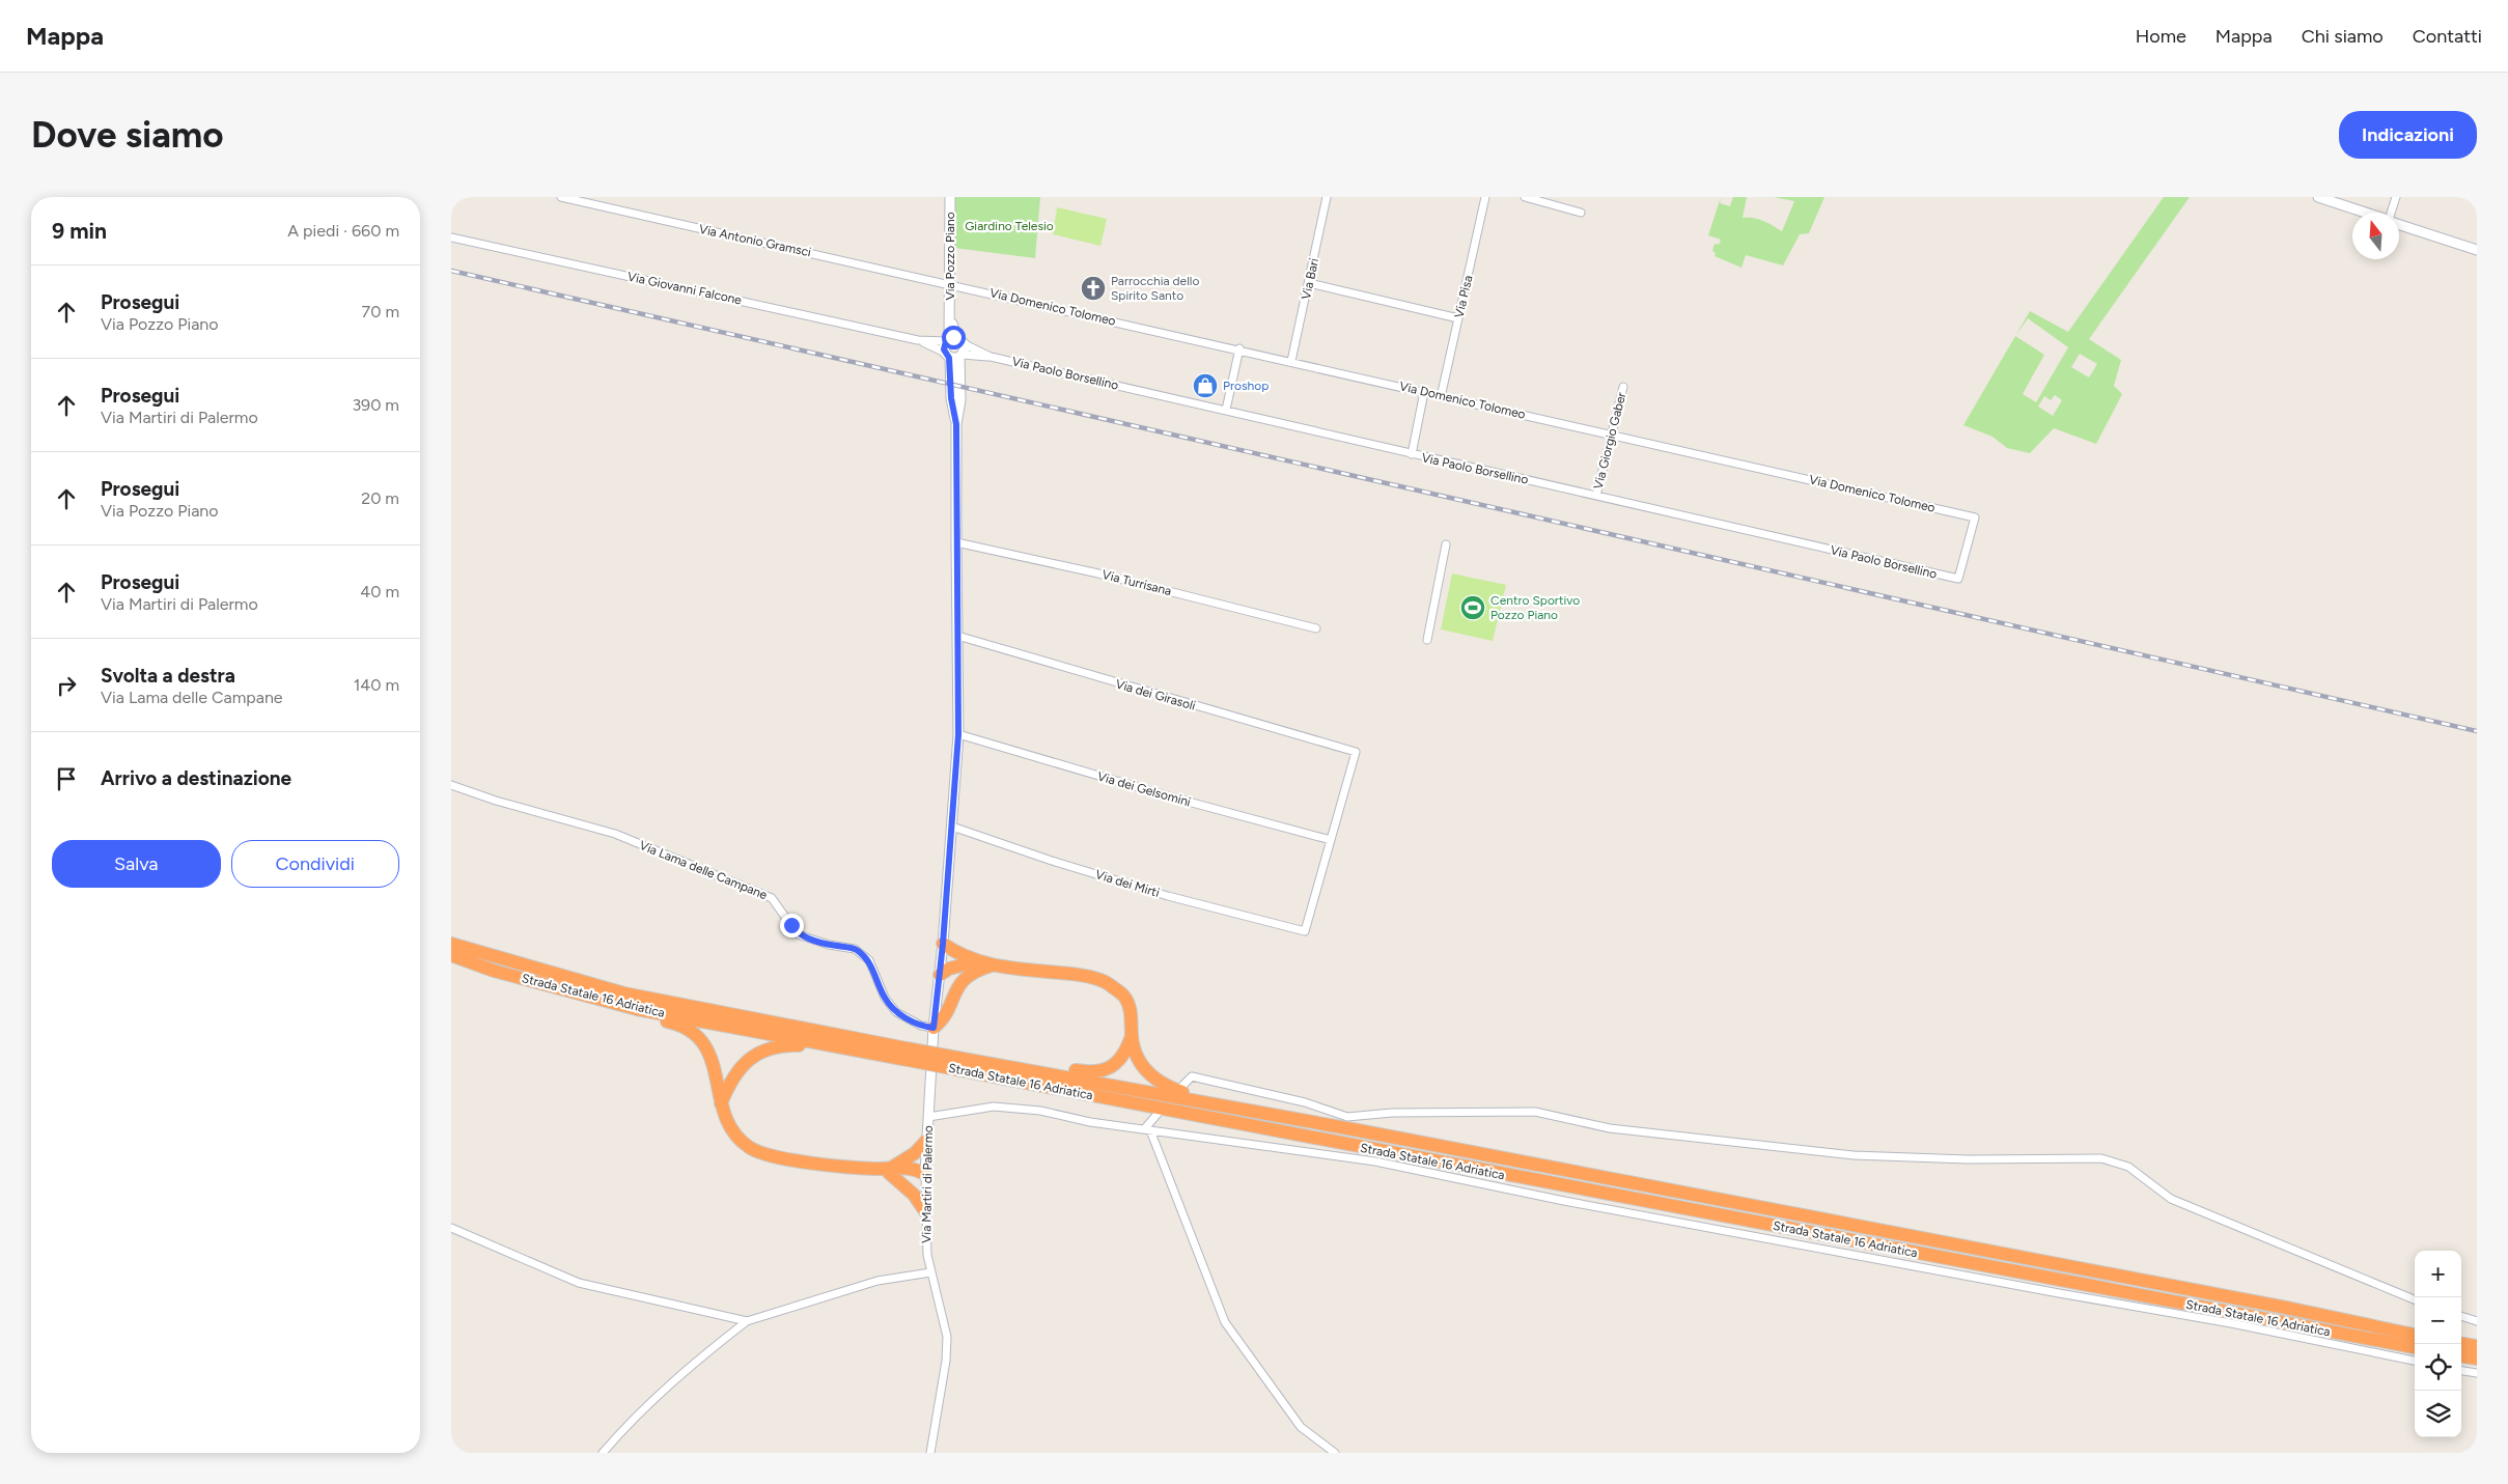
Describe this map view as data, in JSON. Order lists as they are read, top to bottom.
{
  "streets": {
    "highway": ["Strada Statale 16 Adriatica"],
    "street": [
      "Via Antonio Gramsci",
      "Via Pozzo Piano",
      "Via Bari",
      "Via Giovanni Falcone",
      "Via Pisa",
      "Via Domenico Tolomeo",
      "Via Paolo Borsellino",
      "Via Giorgio Gaber",
      "Via Turrisana",
      "Via dei Girasoli",
      "Via dei Gelsomini",
      "Via Lama delle Campane",
      "Via dei Mirti",
      "Via Martiri di Palermo"
    ]
  },
  "crossings": [
    ["Via Antonio Gramsci", "Via Pozzo Piano"],
    ["Via Antonio Gramsci", "Via Domenico Tolomeo"],
    ["Via Pozzo Piano", "Via Giovanni Falcone"],
    ["Via Pozzo Piano", "Via Domenico Tolomeo"],
    ["Via Pozzo Piano", "Via Paolo Borsellino"],
    ["Via Pozzo Piano", "Via Turrisana"],
    ["Via Bari", "Via Domenico Tolomeo"],
    ["Via Giovanni Falcone", "Via Paolo Borsellino"],
    ["Via Pisa", "Via Domenico Tolomeo"],
    ["Via Domenico Tolomeo", "Via Paolo Borsellino"],
    ["Via Domenico Tolomeo", "Via Giorgio Gaber"],
    ["Via Paolo Borsellino", "Via Giorgio Gaber"],
    ["Via dei Girasoli", "Via dei Gelsomini"],
    ["Via dei Girasoli", "Via dei Mirti"],
    ["Via dei Gelsomini", "Via dei Mirti"],
    ["Via Lama delle Campane", "Via Martiri di Palermo"]
  ],
  "parks": ["Giardino Telesio"],
  "places": {
    "church": ["Parrocchia dello Spirito Santo"],
    "shop": ["Proshop"],
    "sports": ["Centro Sportivo Pozzo Piano"]
  },
  "north": "top",
  "page": {
    "header": "Mappa",
    "nav": [
      "Home",
      "Mappa",
      "Chi siamo",
      "Contatti"
    ],
    "buttons": [
      "Indicazioni",
      ["Salva", "Condividi"]
    ],
    "title": "Dove siamo",
    "heading": ["9 min", "A piedi · 660 m"],
    "list": [
      ["Prosegui", "Via Pozzo Piano", "70 m"],
      ["Prosegui", "Via Martiri di Palermo", "390 m"],
      ["Prosegui", "Via Pozzo Piano", "20 m"],
      ["Prosegui", "Via Martiri di Palermo", "40 m"],
      ["Svolta a destra", "Via Lama delle Campane", "140 m"],
      "Arrivo a destinazione"
    ],
    "map_buttons": ["+", "−"]
  }
}
